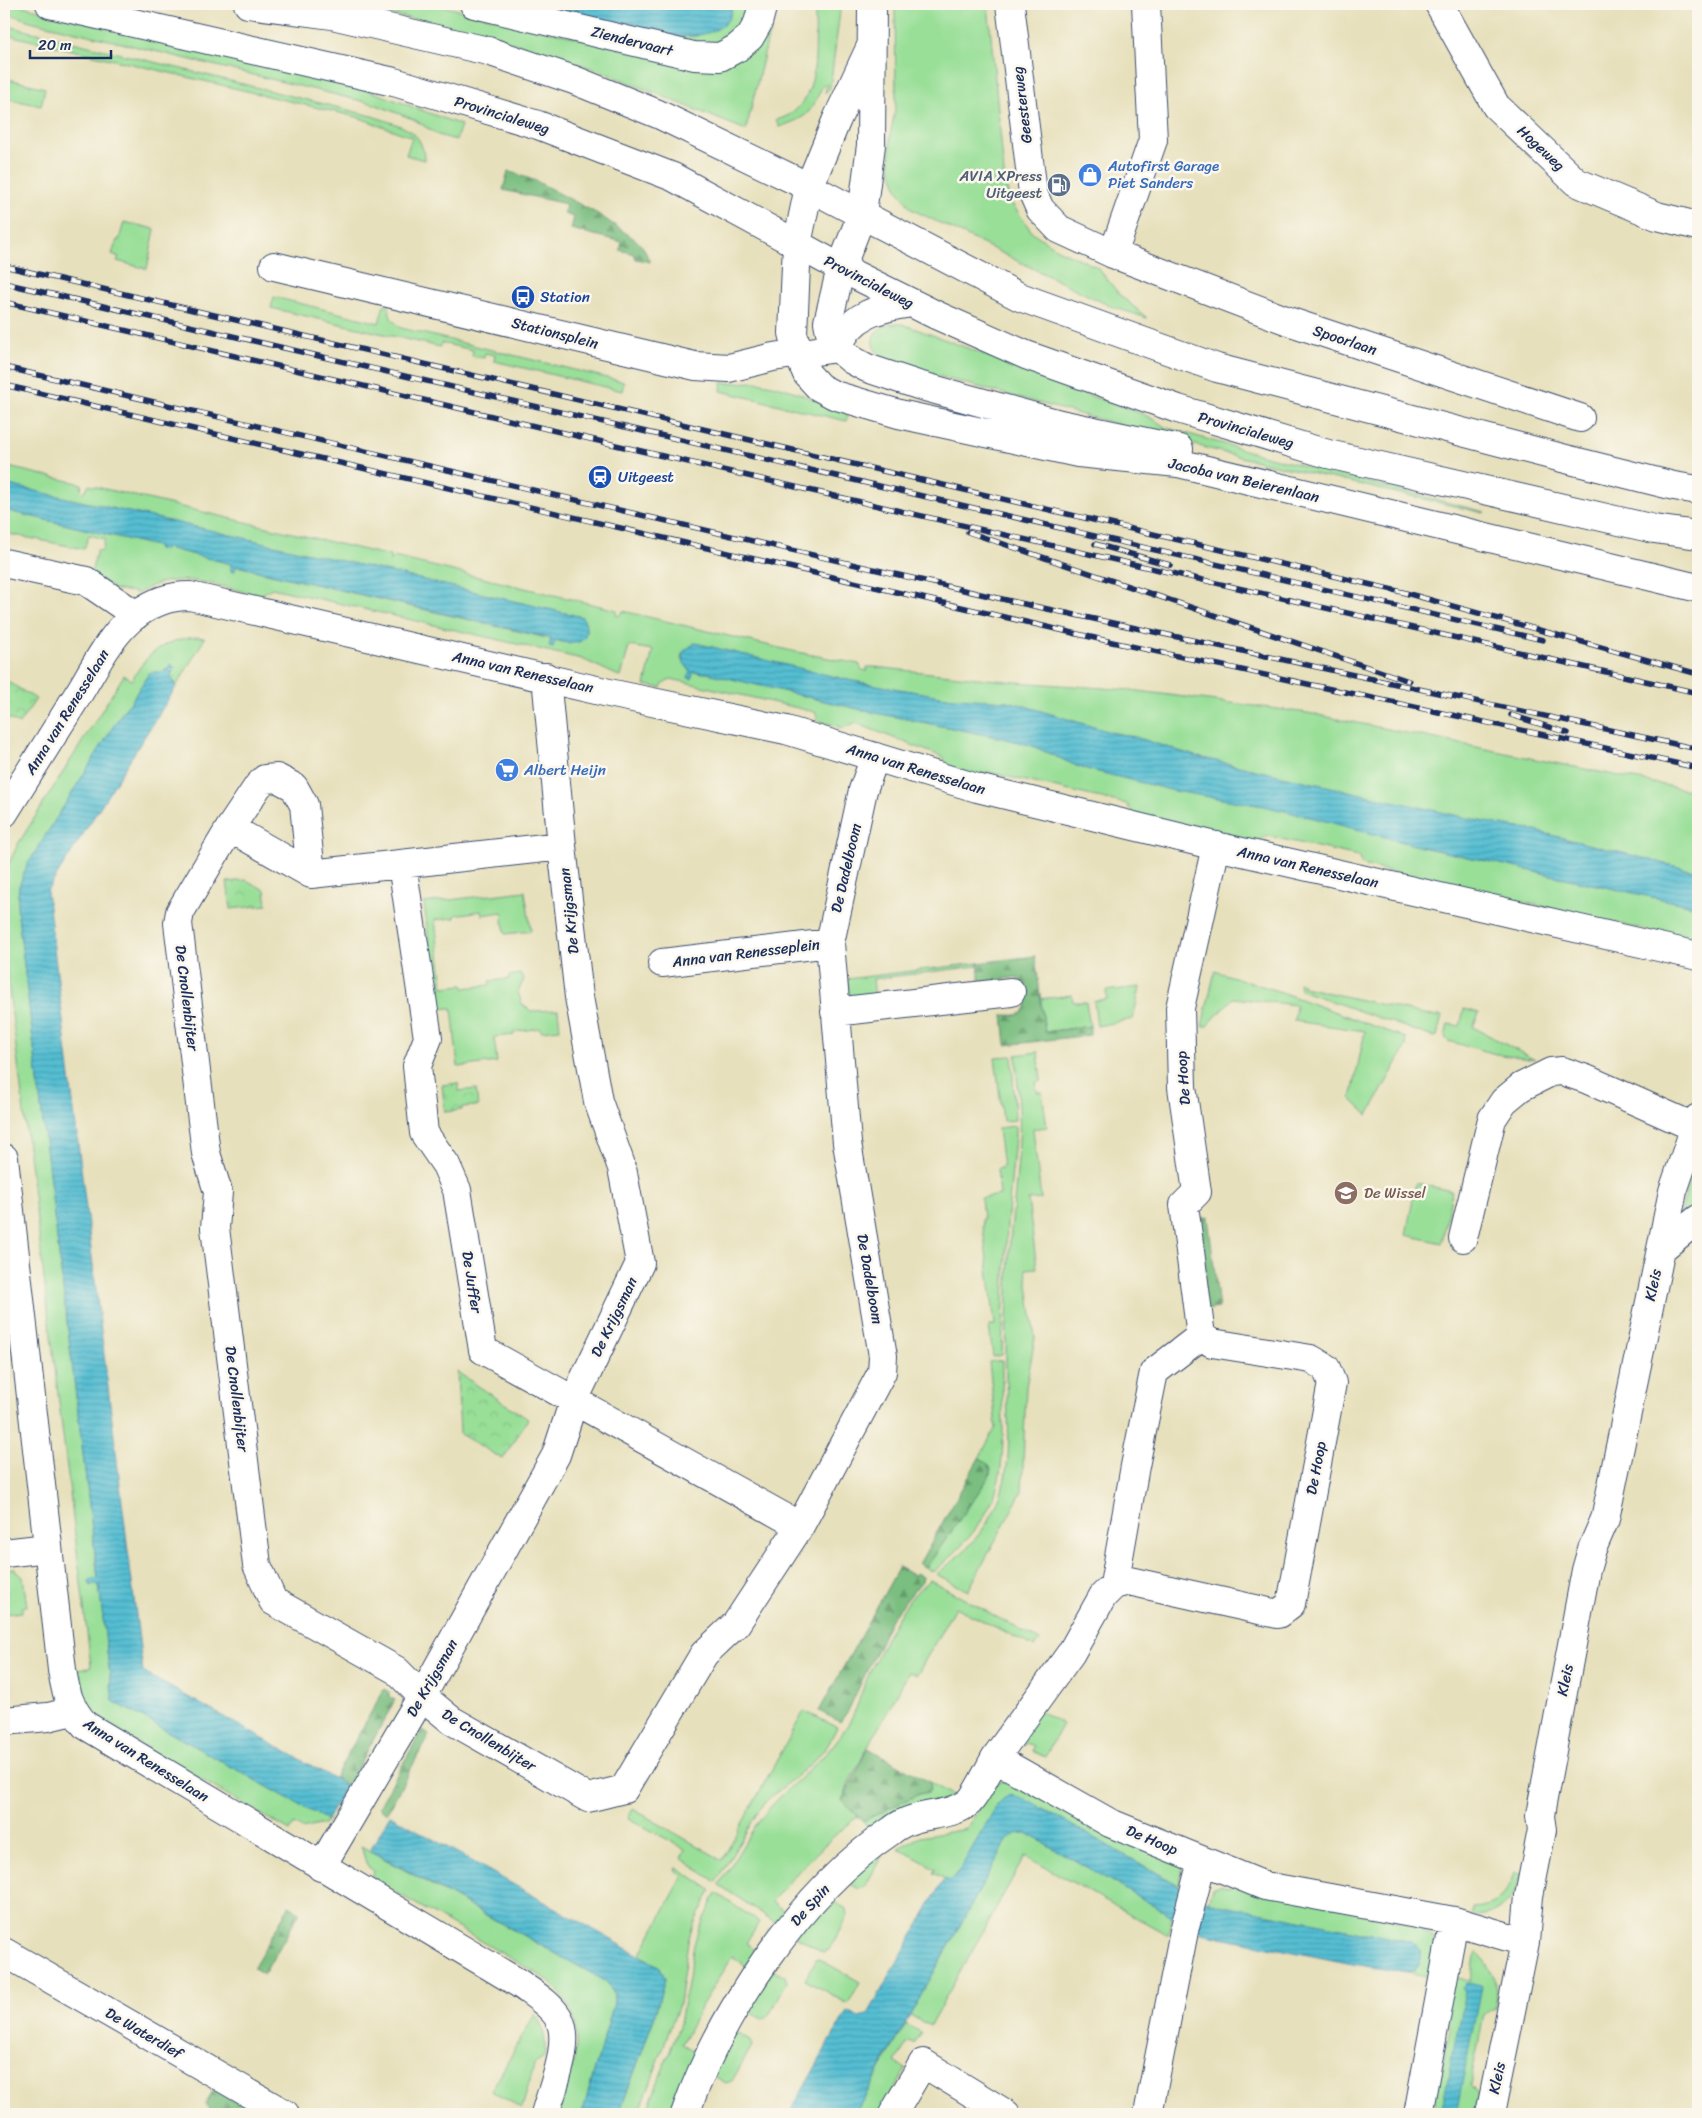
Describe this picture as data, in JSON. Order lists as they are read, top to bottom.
{
  "streets": {
    "street": [
      "Ziendervaart",
      "Geesterweg",
      "Provincialeweg",
      "Hogeweg",
      "Stationsplein",
      "Spoorlaan",
      "Jacoba van Beierenlaan",
      "Anna van Renesselaan",
      "De Dadelboom",
      "De Krijgsman",
      "Anna van Renesseplein",
      "De Cnollenbijter",
      "De Hoop",
      "De Juffer",
      "Kleis",
      "De Spin",
      "De Waterdief"
    ]
  },
  "crossings": [
    ["Geesterweg", "Spoorlaan"],
    ["Provincialeweg", "Jacoba van Beierenlaan"],
    ["Stationsplein", "Jacoba van Beierenlaan"],
    ["Anna van Renesselaan", "De Dadelboom"],
    ["Anna van Renesselaan", "De Krijgsman"],
    ["Anna van Renesselaan", "De Hoop"],
    ["De Dadelboom", "Anna van Renesseplein"],
    ["De Dadelboom", "De Cnollenbijter"],
    ["De Dadelboom", "De Juffer"],
    ["De Krijgsman", "De Cnollenbijter"],
    ["De Krijgsman", "De Juffer"],
    ["De Cnollenbijter", "De Juffer"],
    ["De Hoop", "Kleis"],
    ["De Hoop", "De Spin"]
  ],
  "places": {
    "shop": ["Autofirst Garage Piet Sanders"],
    "fuel station": ["AVIA XPress Uitgeest"],
    "bus stop": ["Station"],
    "station": ["Uitgeest"],
    "supermarket": ["Albert Heijn"],
    "school or university": ["De Wissel"]
  },
  "scale_bar": "20 m"
}
